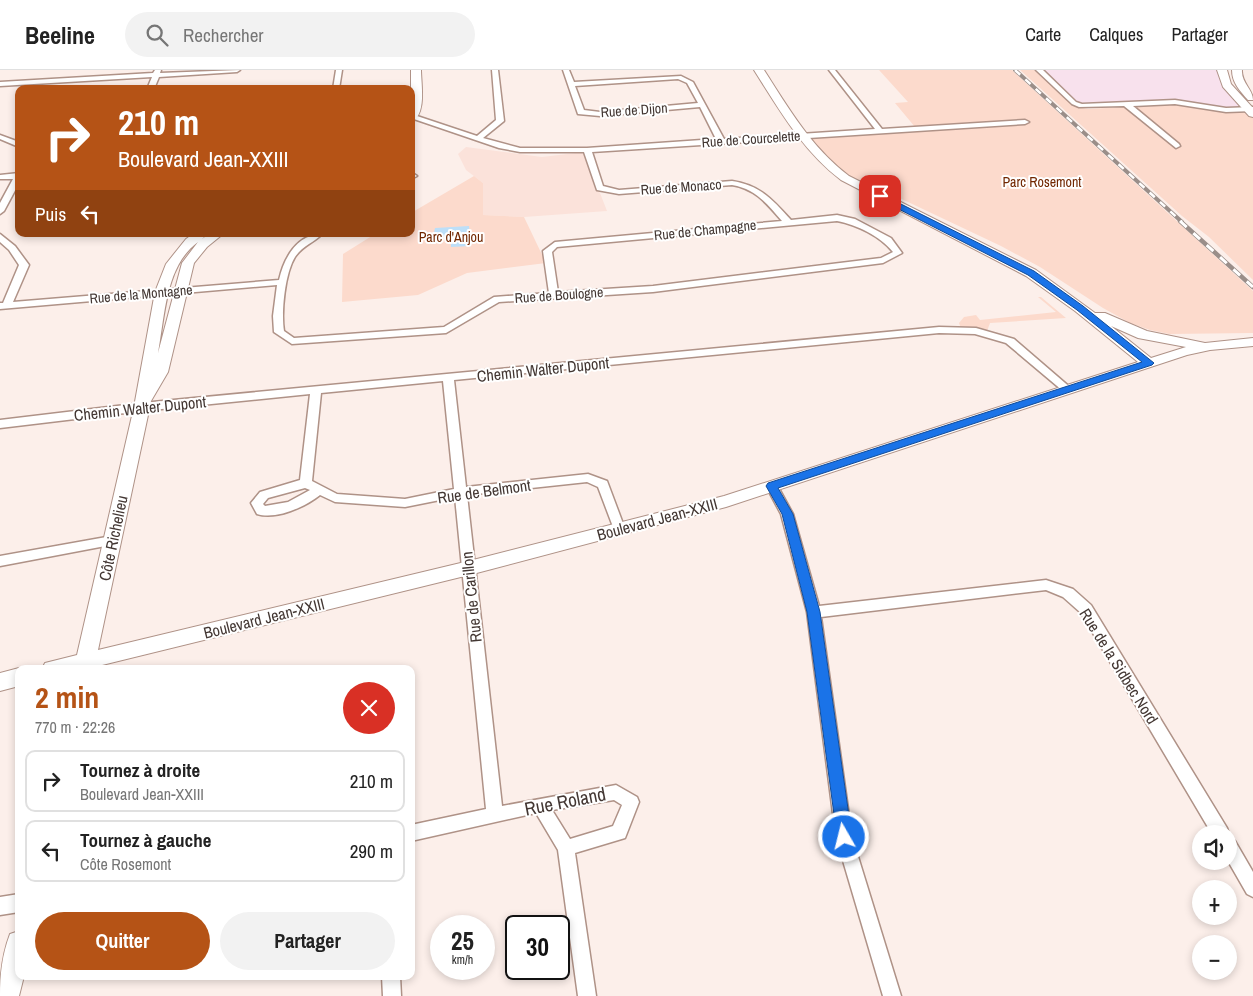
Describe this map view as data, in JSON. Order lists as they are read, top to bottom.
{
  "streets": {
    "street": [
      "Rue de Dijon",
      "Rue de Courcelette",
      "Rue de Monaco",
      "Rue de Champagne",
      "Rue de la Montagne",
      "Rue de Boulogne",
      "Chemin Walter Dupont",
      "Rue de Belmont",
      "Boulevard Jean-XXIII",
      "Côte Richelieu",
      "Rue de Carillon",
      "Rue de la Sidbec Nord",
      "Rue Roland"
    ]
  },
  "crossings": [
    ["Rue de Courcelette", "Rue de Monaco"],
    ["Rue de Monaco", "Rue de Champagne"],
    ["Rue de Champagne", "Rue de Boulogne"],
    ["Rue de la Montagne", "Rue de Boulogne"],
    ["Rue de la Montagne", "Côte Richelieu"],
    ["Chemin Walter Dupont", "Boulevard Jean-XXIII"],
    ["Chemin Walter Dupont", "Côte Richelieu"],
    ["Chemin Walter Dupont", "Rue de Carillon"],
    ["Rue de Belmont", "Boulevard Jean-XXIII"],
    ["Rue de Belmont", "Rue de Carillon"],
    ["Boulevard Jean-XXIII", "Côte Richelieu"],
    ["Boulevard Jean-XXIII", "Rue de Carillon"],
    ["Rue de Carillon", "Rue Roland"]
  ],
  "parks": ["Parc Rosemont", "Parc d'Anjou"],
  "page": {
    "header": "Beeline",
    "search": "Rechercher",
    "nav": ["Carte", "Calques", "Partager"],
    "turn": ["210 m", "Boulevard Jean-XXIII"],
    "then": "Puis",
    "heading": ["2 min", "770 m · 22:26"],
    "list": [
      {
        "name": "Tournez à droite",
        "note": "Boulevard Jean-XXIII",
        "value": "210 m"
      },
      {
        "name": "Tournez à gauche",
        "note": "Côte Rosemont",
        "value": "290 m"
      }
    ],
    "map_buttons": ["+", "−"],
    "buttons": ["Quitter", "Partager"],
    "speed": "25 km/h",
    "limit": "30"
  }
}
